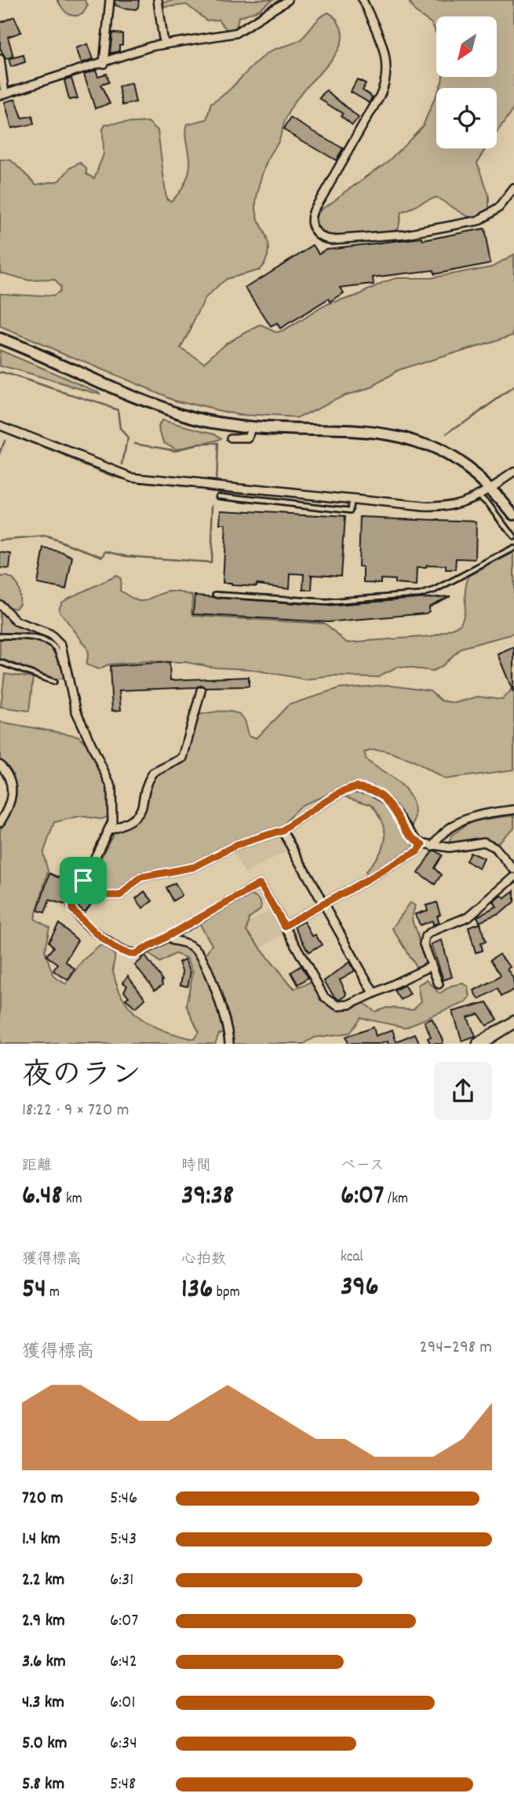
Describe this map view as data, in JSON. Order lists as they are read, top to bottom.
{
  "north": "bottom left",
  "page": {
    "heading": ["夜のラン", "18:22 · 9 × 720 m"],
    "stats": [
      ["距離", "6.48 km"],
      ["時間", "39:38"],
      ["ペース", "6:07 /km"],
      ["獲得標高", "54 m"],
      ["心拍数", "136 bpm"],
      ["kcal", "396"]
    ],
    "chart": ["獲得標高", "294–298 m"],
    "list": [
      {
        "name": "720 m",
        "note": "5:46"
      },
      {
        "name": "1.4 km",
        "note": "5:43"
      },
      {
        "name": "2.2 km",
        "note": "6:31"
      },
      {
        "name": "2.9 km",
        "note": "6:07"
      },
      {
        "name": "3.6 km",
        "note": "6:42"
      },
      {
        "name": "4.3 km",
        "note": "6:01"
      },
      {
        "name": "5.0 km",
        "note": "6:34"
      },
      {
        "name": "5.8 km",
        "note": "5:48"
      }
    ]
  }
}
